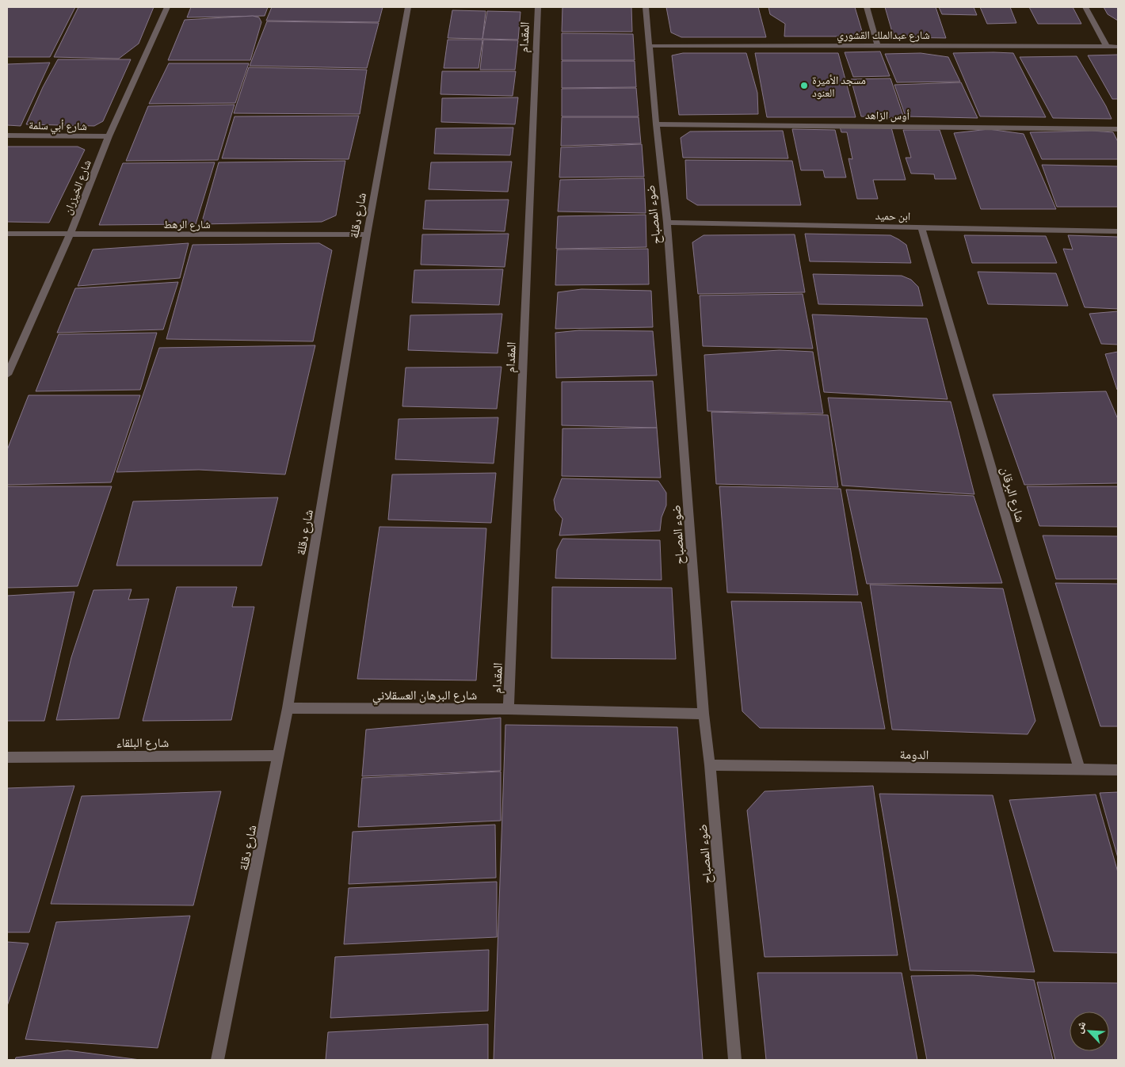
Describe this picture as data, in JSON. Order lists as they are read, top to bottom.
{
  "streets": {
    "street": [
      "شارع عبدالملك القشوري",
      "المقدام",
      "أوس الزاهد",
      "شارع أبي سلمة",
      "شارع الخيزران",
      "ضوء المصباح",
      "شارع دقلة",
      "ابن حميد",
      "شارع الرهط",
      "شارع البرقان",
      "شارع البرهان العسقلاني",
      "شارع البلقاء",
      "الدومة"
    ]
  },
  "crossings": [
    ["شارع عبدالملك القشوري", "ضوء المصباح"],
    ["المقدام", "شارع البرهان العسقلاني"],
    ["أوس الزاهد", "ضوء المصباح"],
    ["شارع أبي سلمة", "شارع الخيزران"],
    ["شارع الخيزران", "شارع الرهط"],
    ["ضوء المصباح", "ابن حميد"],
    ["ضوء المصباح", "شارع البرهان العسقلاني"],
    ["ضوء المصباح", "الدومة"],
    ["شارع دقلة", "شارع الرهط"],
    ["شارع دقلة", "شارع البرهان العسقلاني"],
    ["شارع دقلة", "شارع البلقاء"],
    ["ابن حميد", "شارع البرقان"],
    ["شارع البرقان", "الدومة"]
  ],
  "places": ["مسجد الأميرة العنود"],
  "north": "top left"
}
